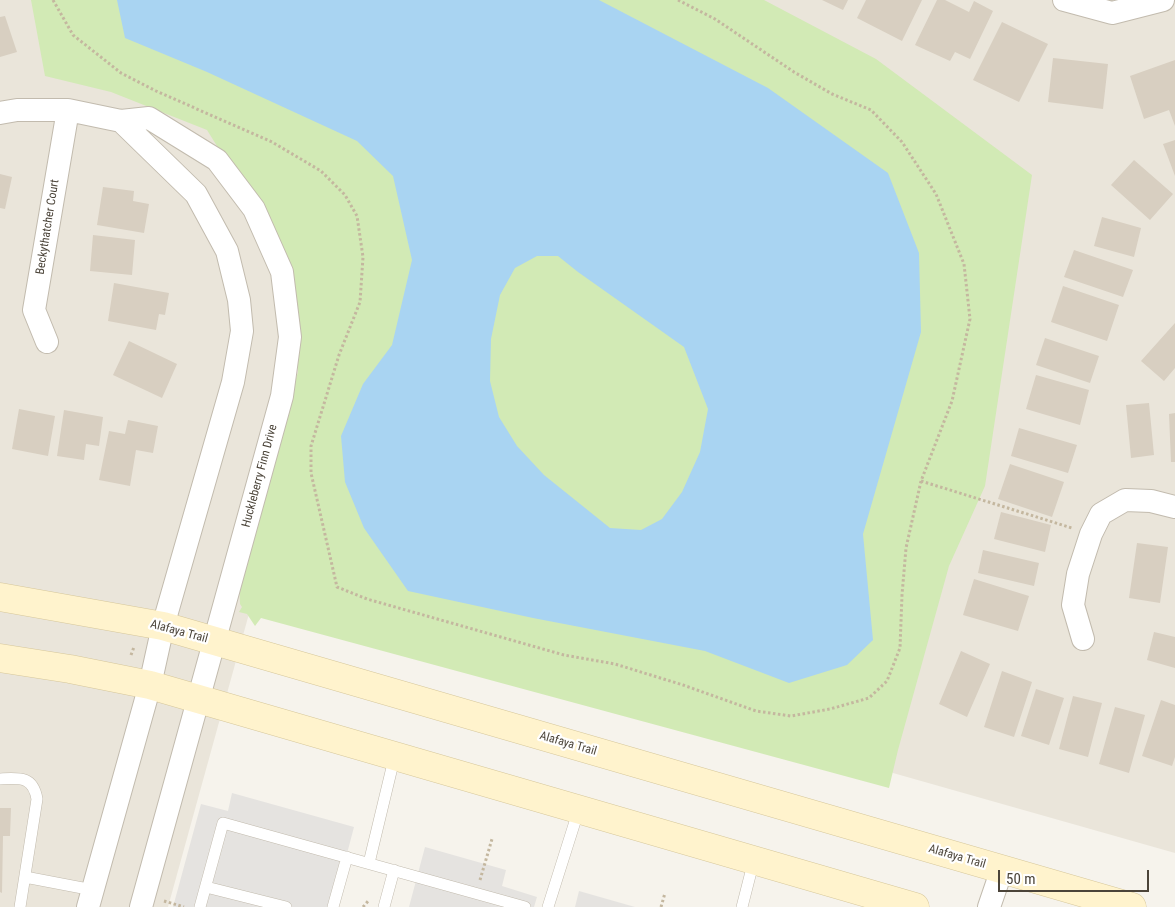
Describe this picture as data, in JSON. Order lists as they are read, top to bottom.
{
  "streets": {
    "main road": ["Alafaya Trail"],
    "street": ["Beckythatcher Court", "Huckleberry Finn Drive"]
  },
  "crossings": [
    ["Beckythatcher Court", "Huckleberry Finn Drive"],
    ["Huckleberry Finn Drive", "Alafaya Trail"]
  ],
  "scale_bar": "50 m"
}
